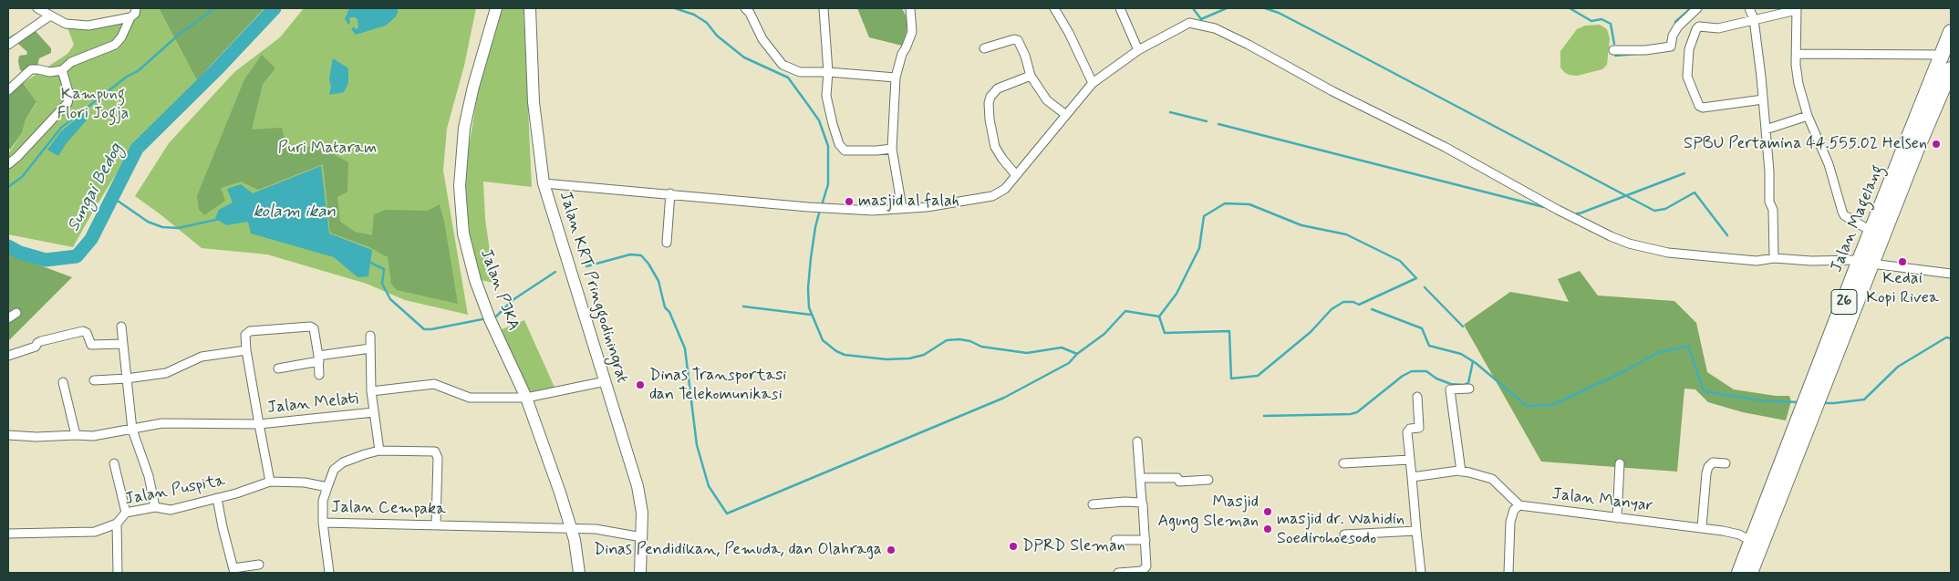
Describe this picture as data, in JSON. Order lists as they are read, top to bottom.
{
  "streets": {
    "highway": ["Jalan Magelang", "26"],
    "main road": ["Jalan KRT Pringgodiningrat", "Jalan PJKA"],
    "street": [
      "Jalan Melati",
      "Jalan Puspita",
      "Jalan Manyar",
      "Jalan Cempaka"
    ]
  },
  "crossings": [
    ["Jalan Magelang", "Jalan Manyar"],
    ["Jalan KRT Pringgodiningrat", "Jalan Cempaka"],
    ["Jalan PJKA", "Jalan Cempaka"],
    ["Jalan Puspita", "Jalan Cempaka"]
  ],
  "water": ["Sungai Bedog", "kolam ikan"],
  "parks": ["Kampung Flori Jogja", "Puri Mataram"],
  "places": [
    "SPBU Pertamina 44.555.02 Helsen",
    "masjid al falah",
    "Kedai Kopi Rivea",
    "Dinas Transportasi dan Telekomunikasi",
    "Masjid Agung Sleman",
    "masjid dr. Wahidin Soedirohoesodo",
    "DPRD Sleman",
    "Dinas Pendidikan, Pemuda, dan Olahraga"
  ]
}
